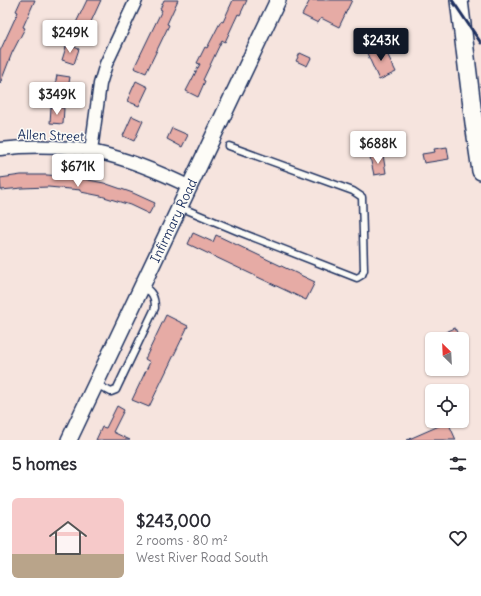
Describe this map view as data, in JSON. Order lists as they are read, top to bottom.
{
  "streets": {
    "street": ["Allen Street", "Infirmary Road"]
  },
  "crossings": [
    ["Allen Street", "Infirmary Road"]
  ],
  "north": "top left",
  "page": {
    "price": [
      "$249K",
      "$243K",
      "$349K",
      "$688K",
      "$671K"
    ],
    "heading": "5 homes",
    "list": [
      {
        "name": "$243,000",
        "note": "2 rooms · 80 m² · West River Road South"
      }
    ]
  }
}
